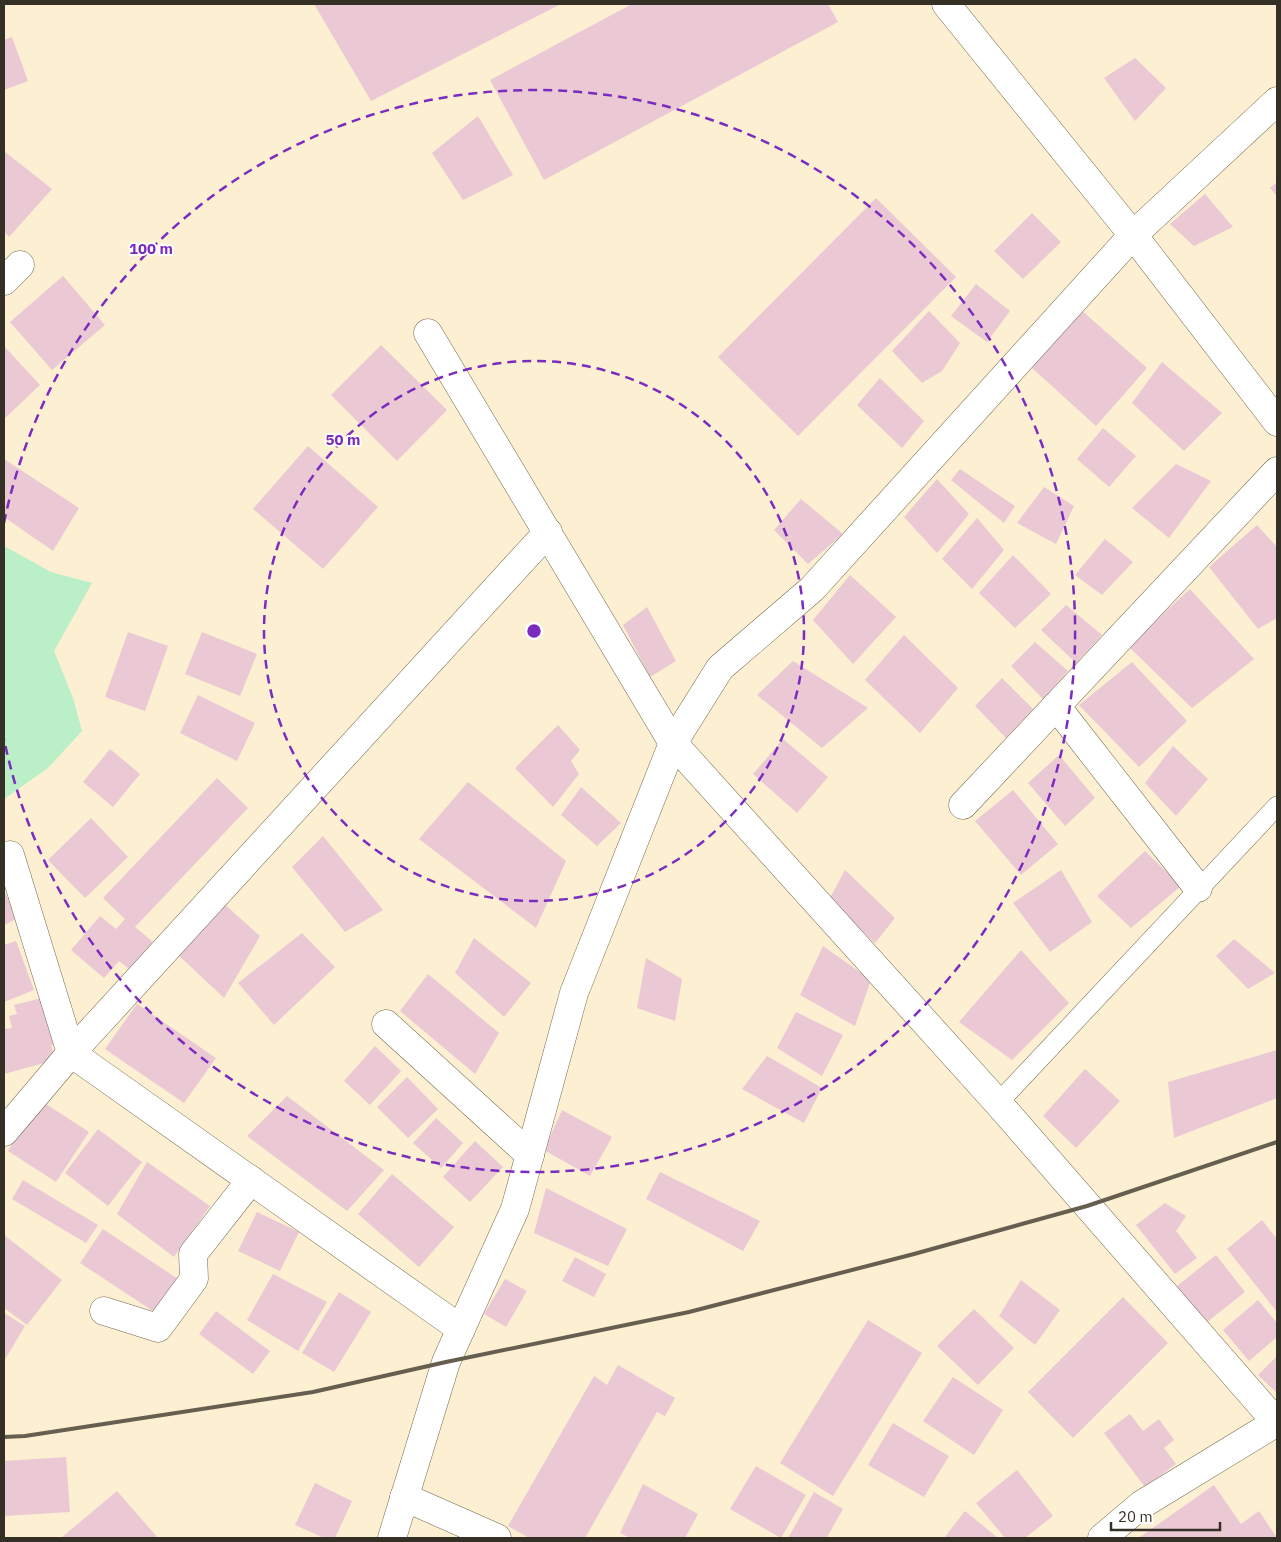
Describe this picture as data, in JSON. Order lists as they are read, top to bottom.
{
  "scale_bar": "20 m",
  "rings": ["100 m", "50 m"]
}
